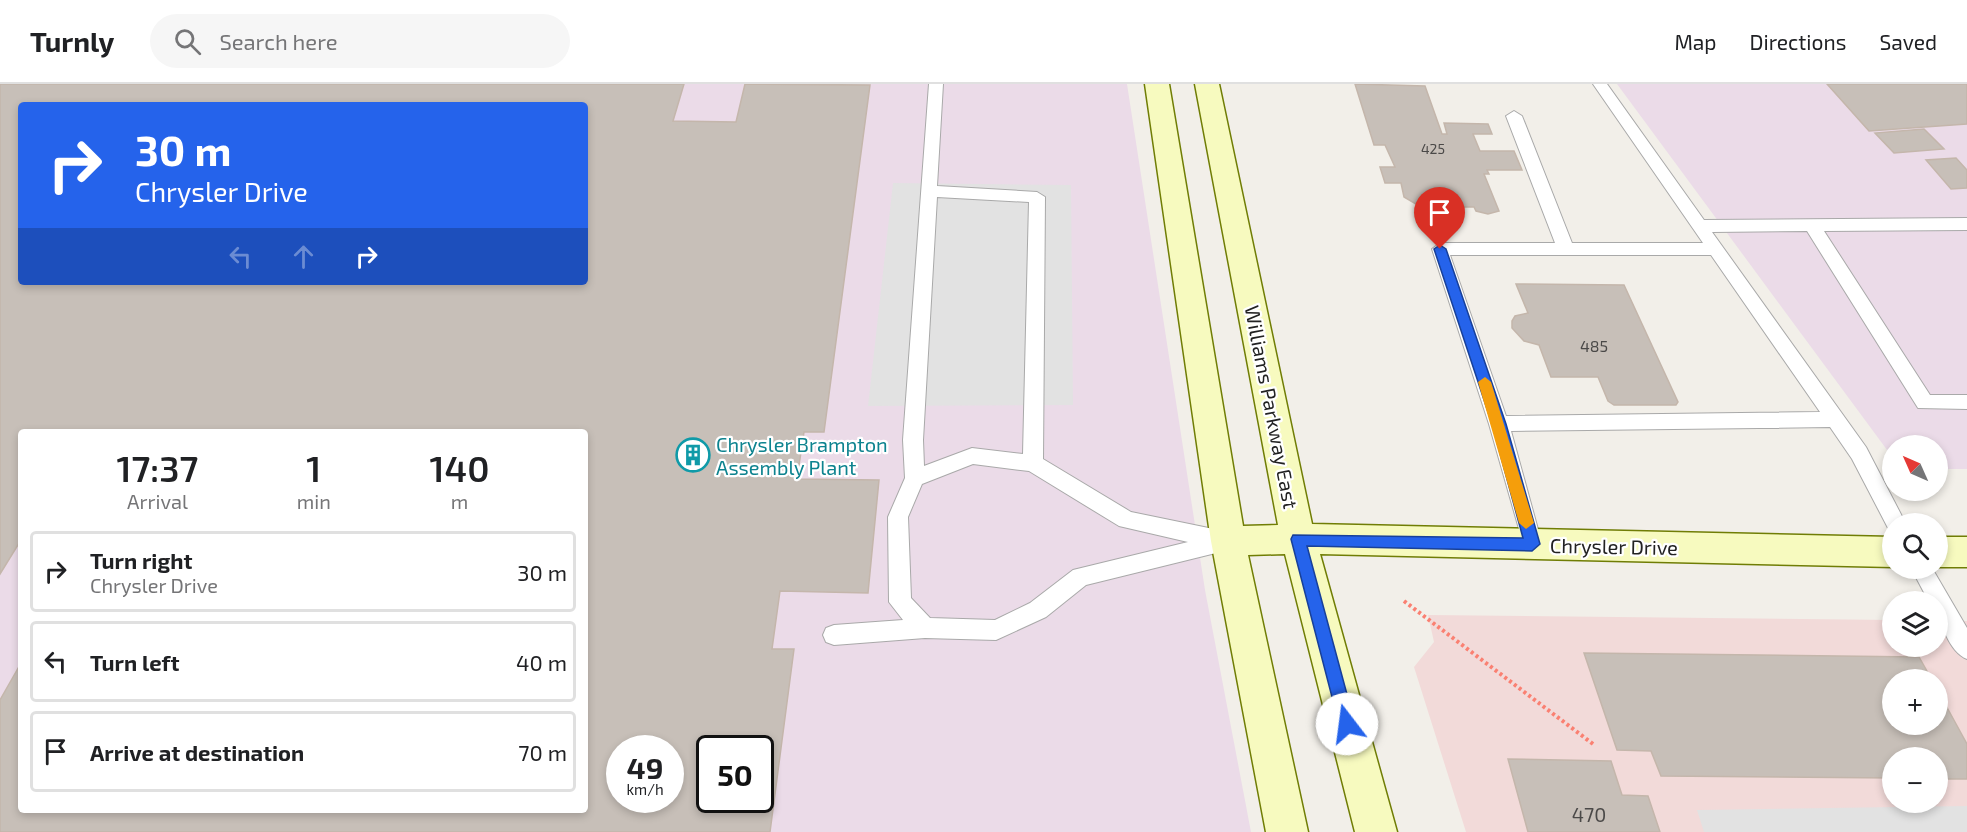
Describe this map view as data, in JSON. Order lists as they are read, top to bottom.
{
  "streets": {
    "main road": ["Williams Parkway East", "Chrysler Drive"]
  },
  "crossings": [
    ["Williams Parkway East", "Chrysler Drive"]
  ],
  "places": {
    "building": ["Chrysler Brampton Assembly Plant"]
  },
  "house_numbers": ["425", "485", "470"],
  "north": "top left",
  "page": {
    "header": "Turnly",
    "search": "Search here",
    "nav": ["Map", "Directions", "Saved"],
    "turn": ["30 m", "Chrysler Drive"],
    "eta": [
      "17:37",
      "Arrival",
      "1",
      "min",
      "140",
      "m"
    ],
    "map_buttons": ["+", "−"],
    "list": [
      {
        "name": "Turn right",
        "note": "Chrysler Drive",
        "value": "30 m"
      },
      {
        "name": "Turn left",
        "value": "40 m"
      },
      {
        "name": "Arrive at destination",
        "value": "70 m"
      }
    ],
    "speed": "49 km/h",
    "limit": "50"
  }
}
